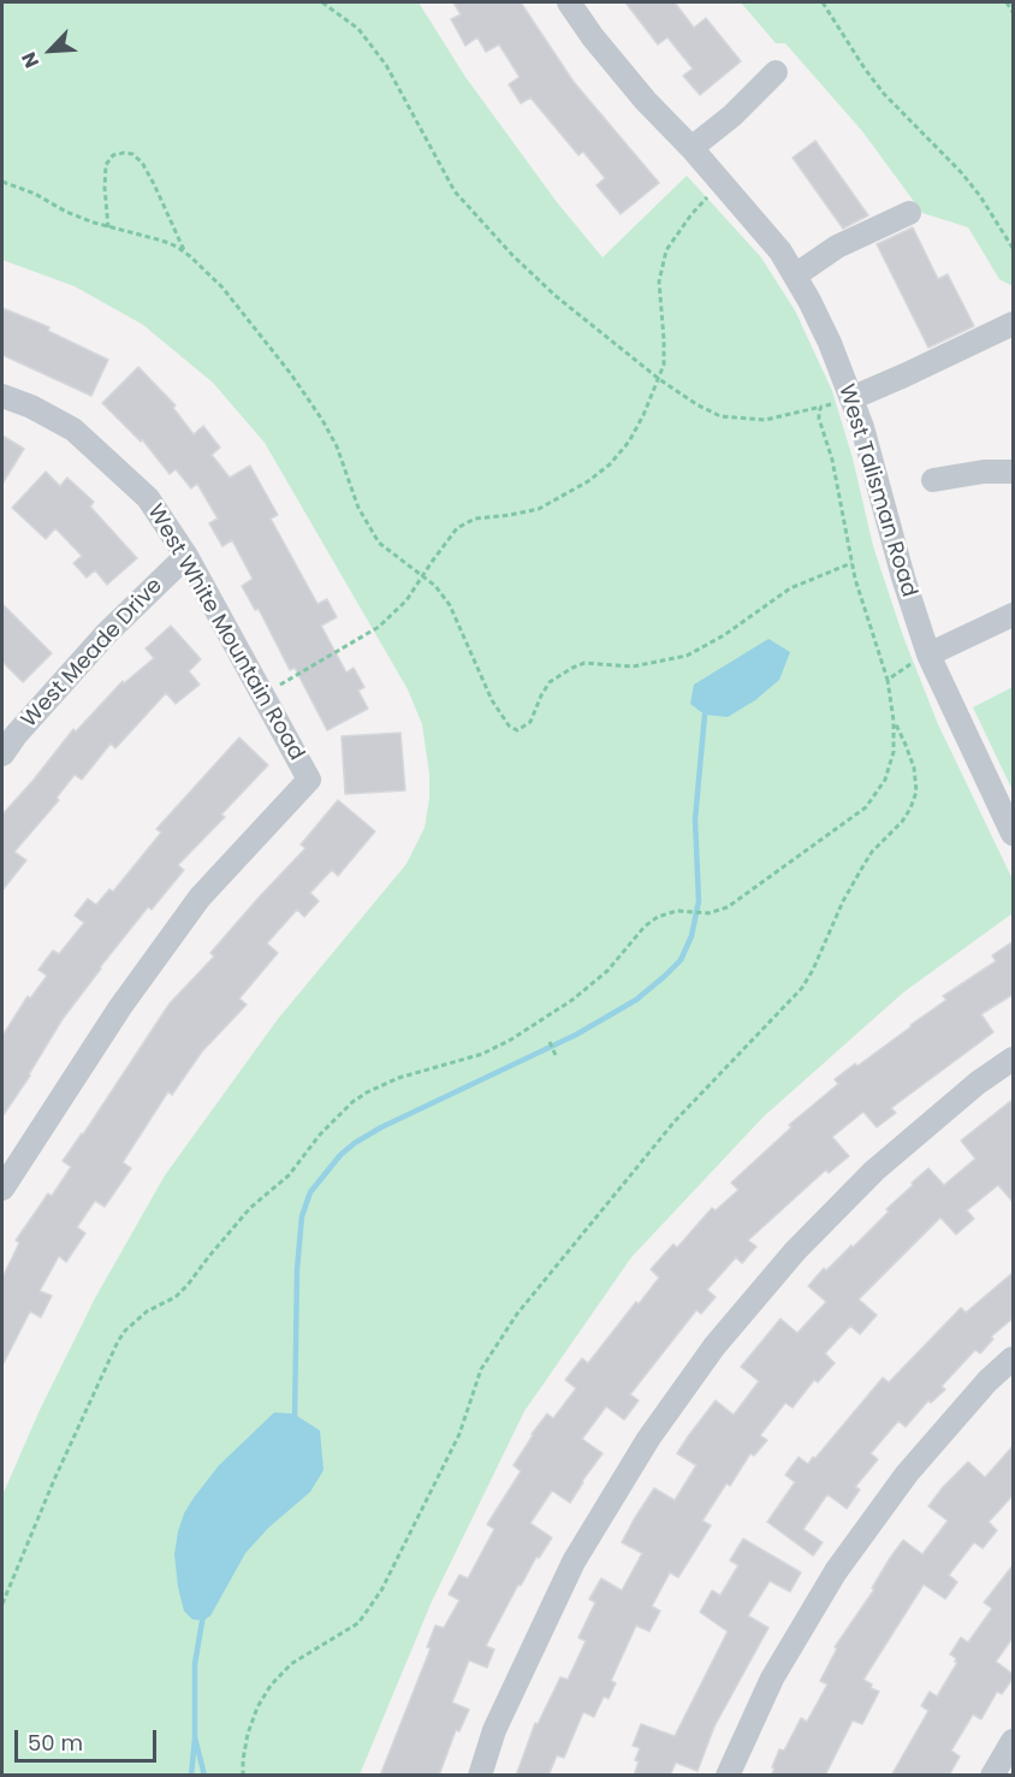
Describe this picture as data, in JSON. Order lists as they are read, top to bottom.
{
  "streets": {
    "street": ["West Talisman Road", "West White Mountain Road", "West Meade Drive"]
  },
  "crossings": [
    ["West White Mountain Road", "West Meade Drive"]
  ],
  "scale_bar": "50 m",
  "north": "bottom left"
}
